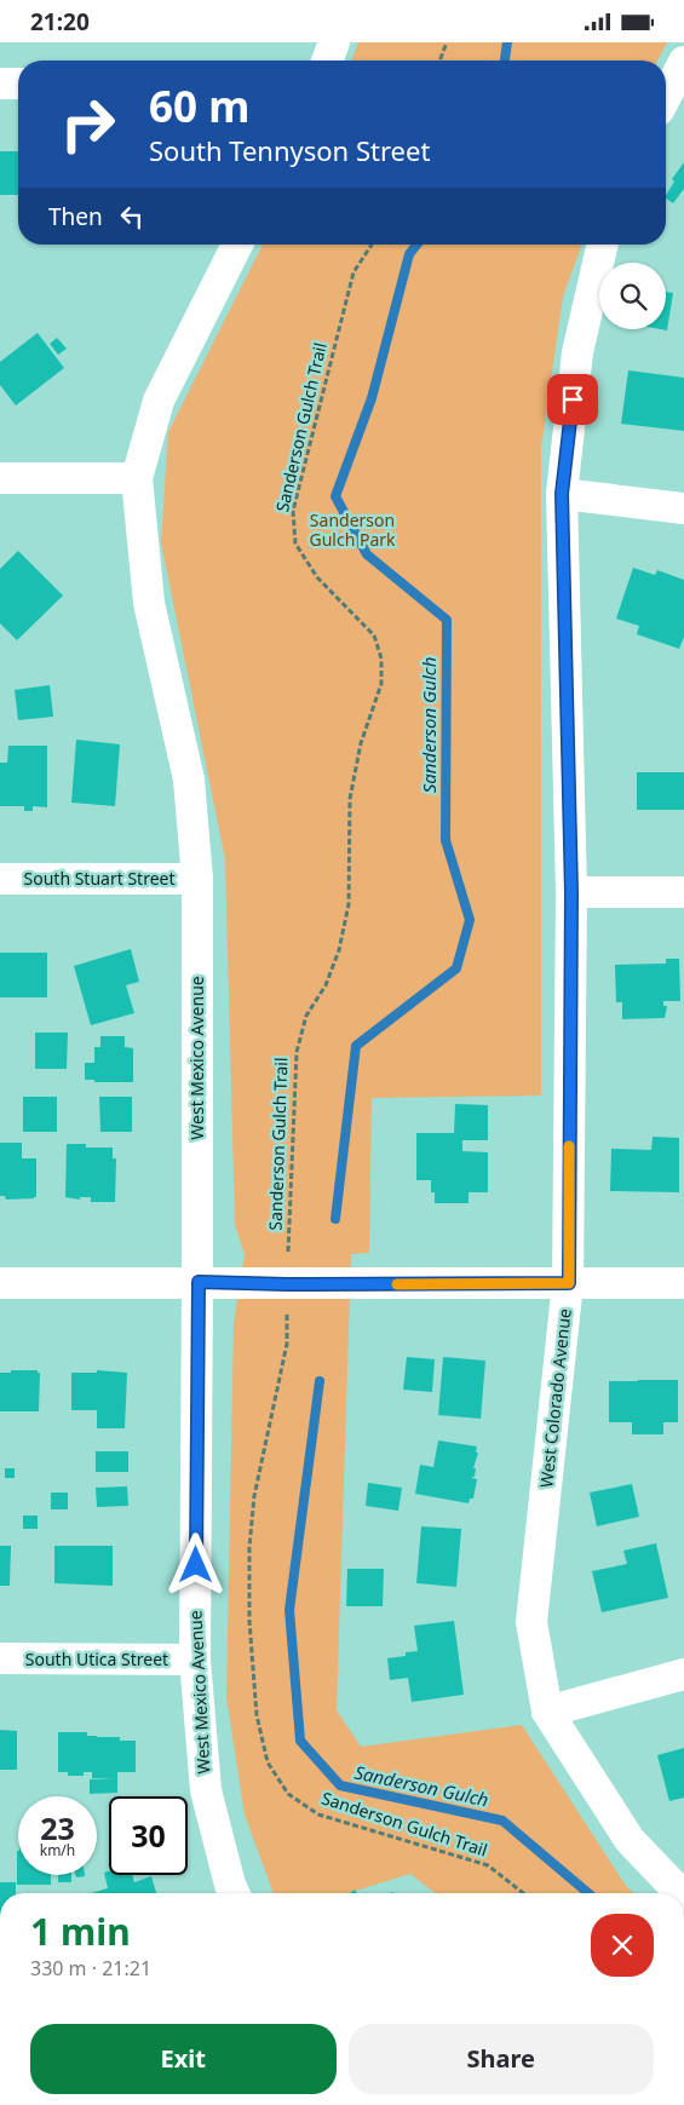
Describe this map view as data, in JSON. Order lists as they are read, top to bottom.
{
  "streets": {
    "street": [
      "South Stuart Street",
      "West Mexico Avenue",
      "West Colorado Avenue",
      "South Utica Street"
    ],
    "path": ["Sanderson Gulch Trail"]
  },
  "crossings": [
    ["South Stuart Street", "West Mexico Avenue"],
    ["West Mexico Avenue", "South Utica Street"]
  ],
  "water": ["Sanderson Gulch"],
  "parks": ["Sanderson Gulch Park"],
  "page": {
    "status": "21:20",
    "turn": ["60 m", "South Tennyson Street"],
    "then": "Then",
    "speed": "23 km/h",
    "limit": "30",
    "heading": ["1 min", "330 m · 21:21"],
    "buttons": ["Exit", "Share"]
  }
}
